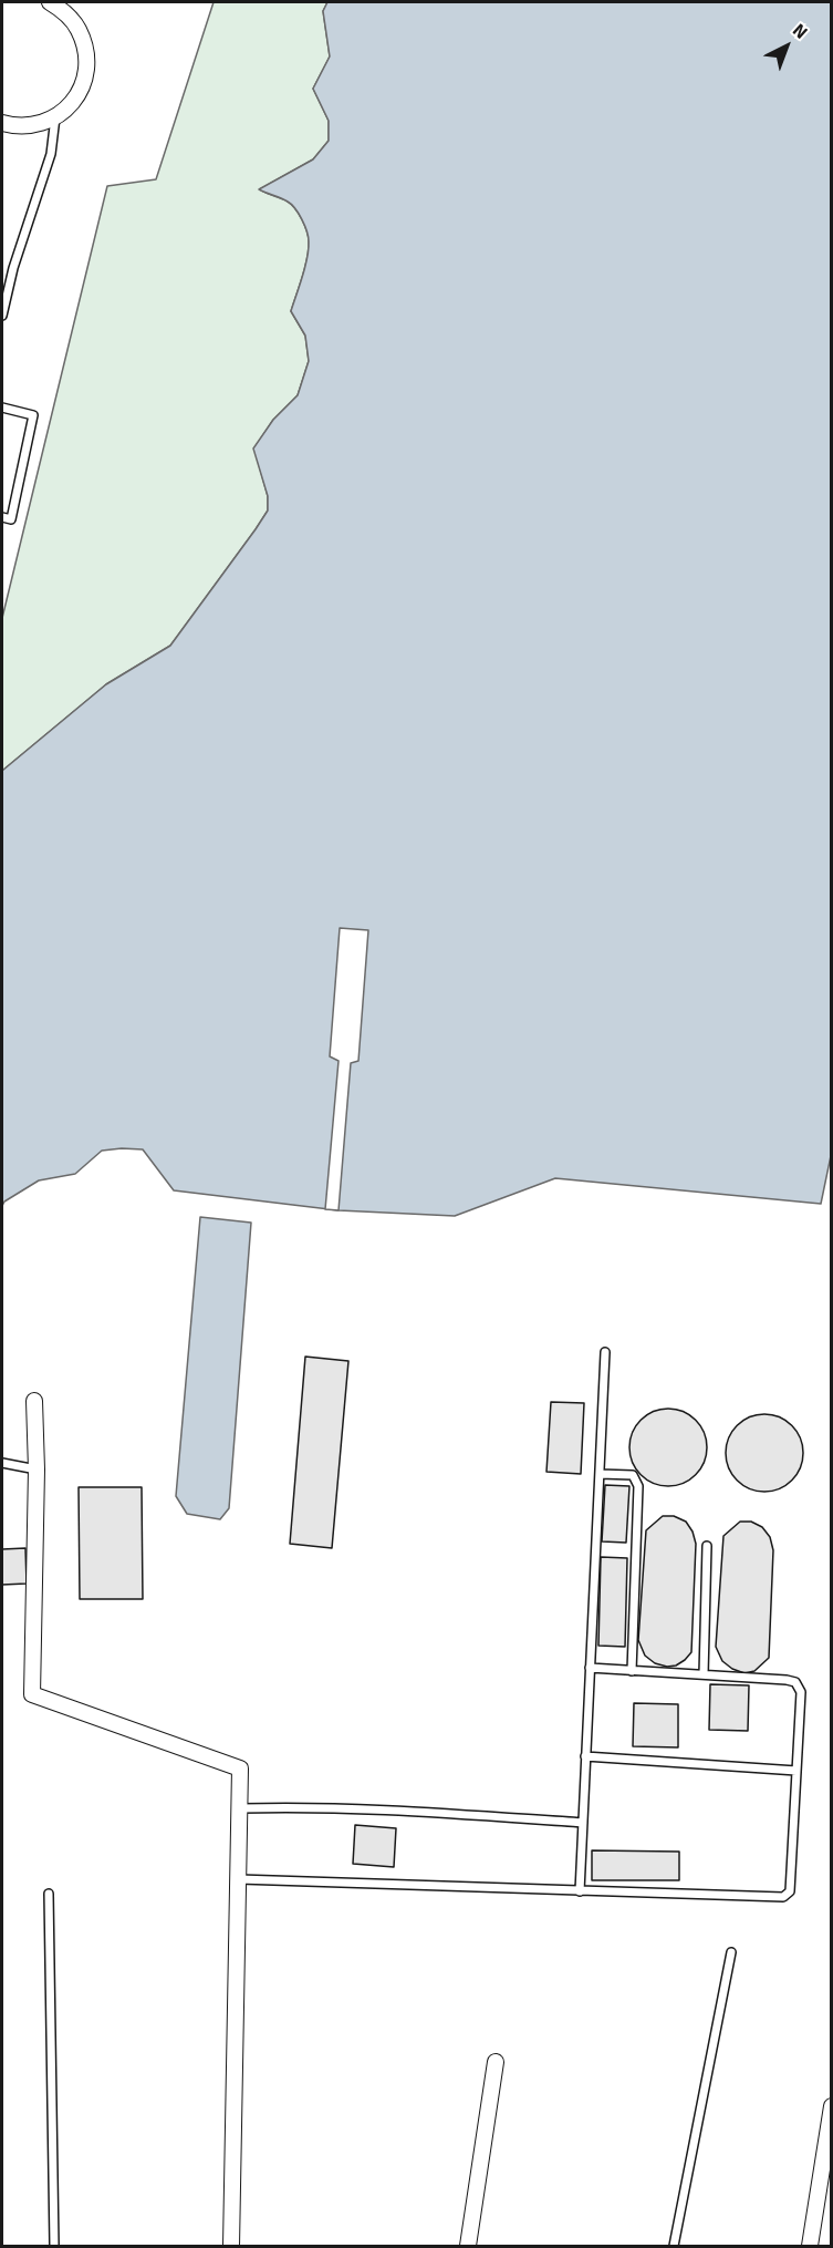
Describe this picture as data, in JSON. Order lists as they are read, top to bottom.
{
  "north": "top right"
}
